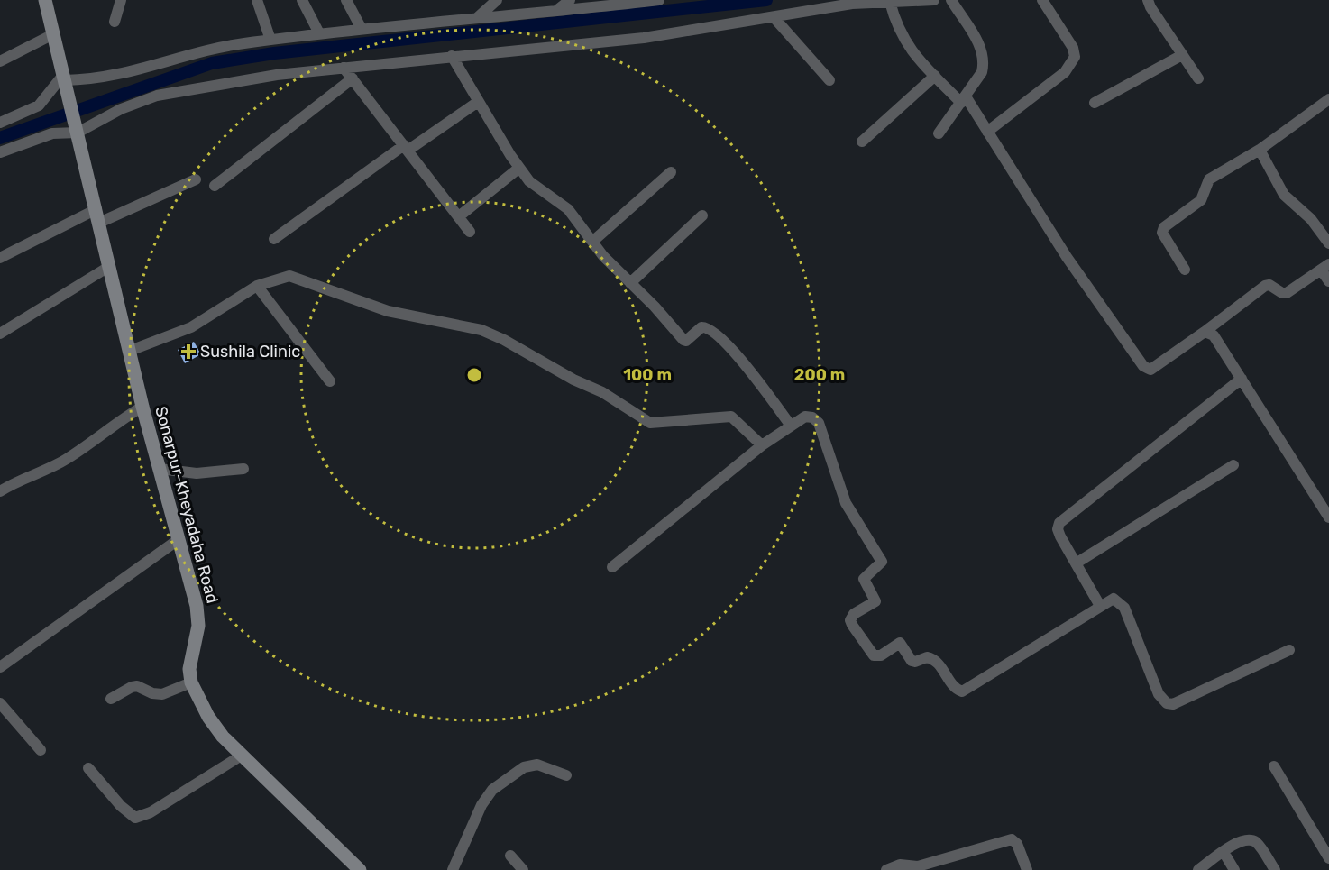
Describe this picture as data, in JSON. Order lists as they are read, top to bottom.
{
  "streets": {
    "main road": ["Sonarpur-Kheyadaha Road"]
  },
  "places": {
    "health": ["Sushila Clinic"]
  },
  "rings": ["100 m", "200 m"]
}
